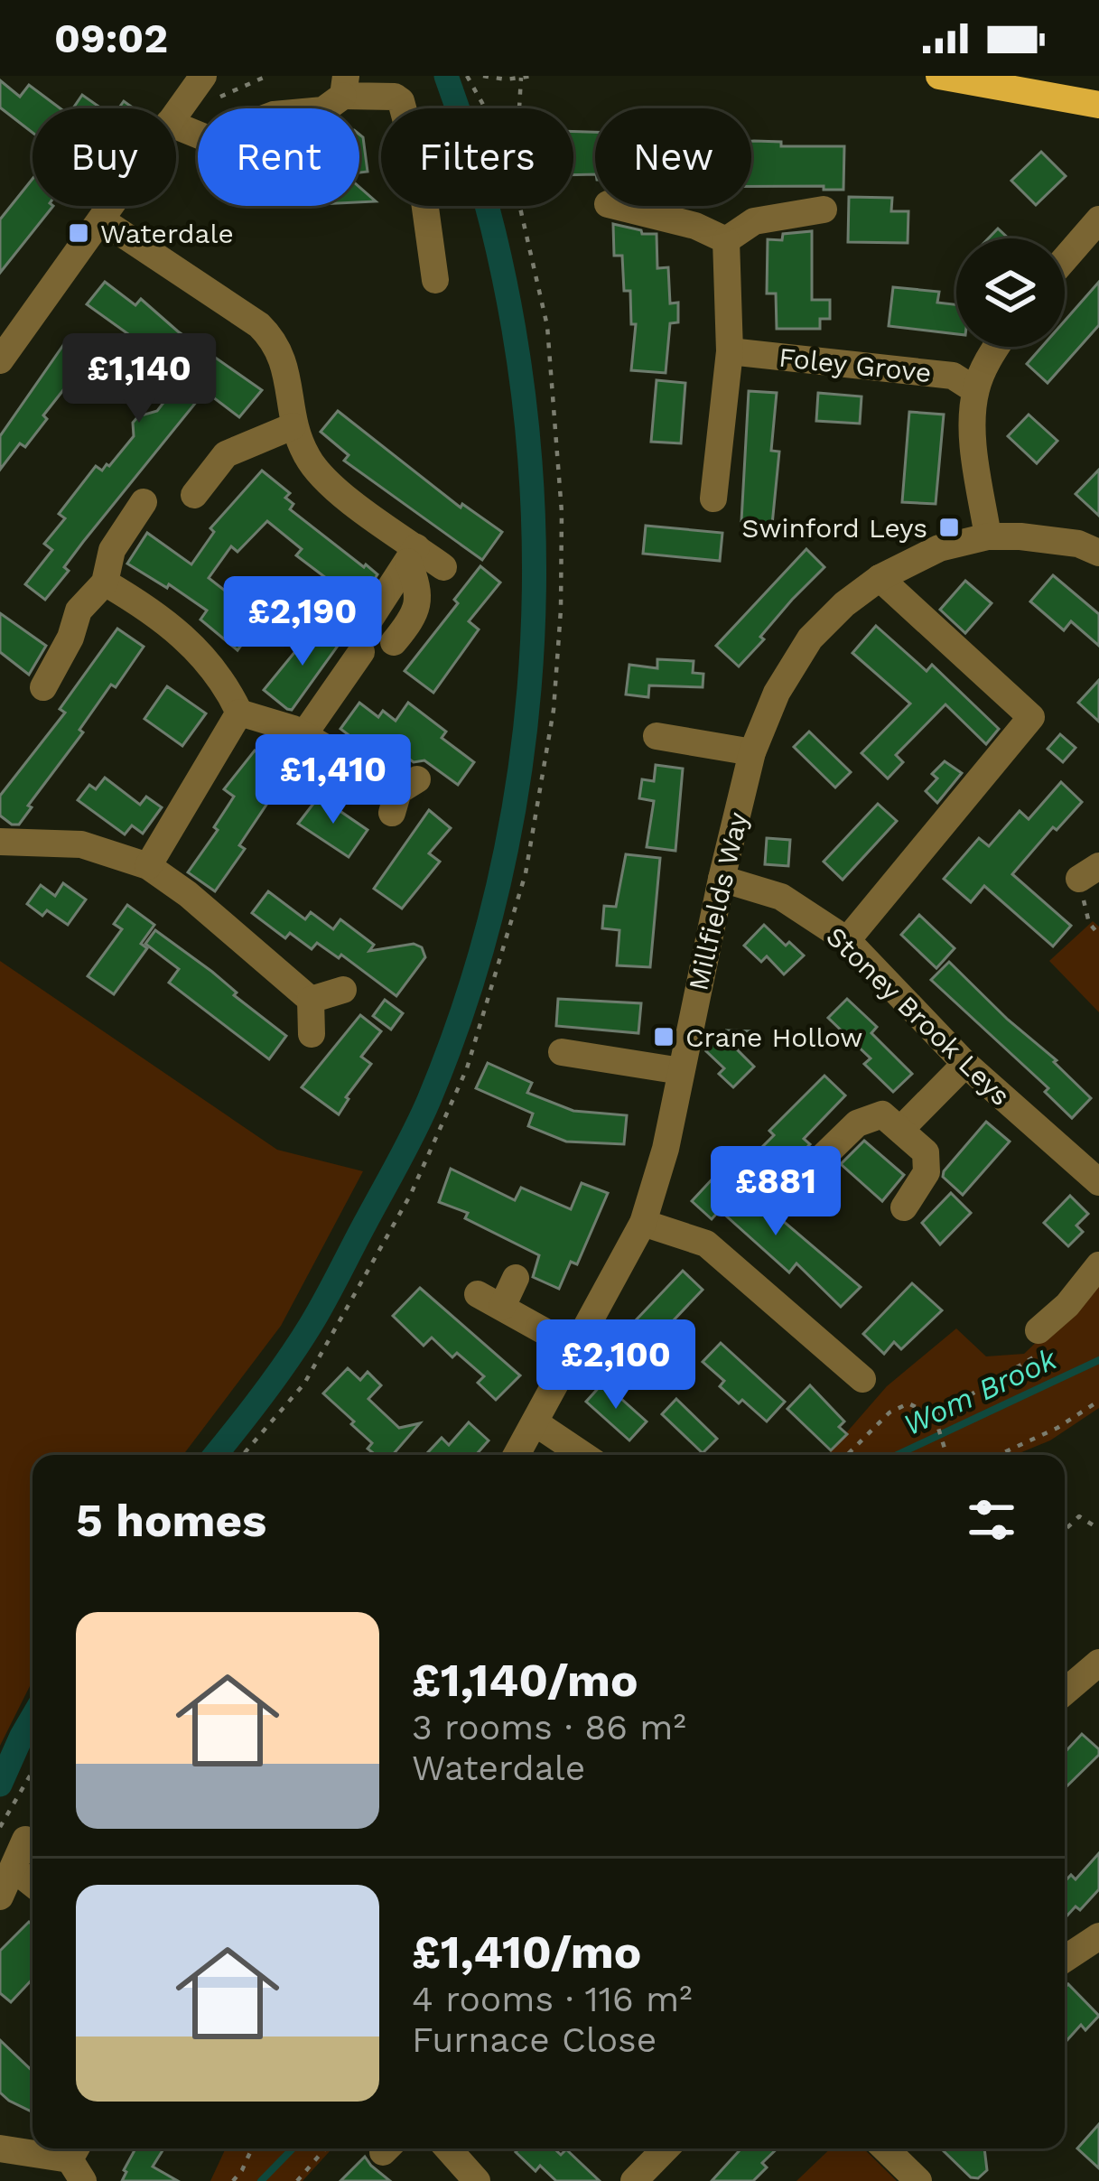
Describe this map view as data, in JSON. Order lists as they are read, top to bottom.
{
  "streets": {
    "street": ["Foley Grove", "Millfields Way", "Stoney Brook Leys"]
  },
  "crossings": [
    ["Millfields Way", "Stoney Brook Leys"]
  ],
  "water": ["Wom Brook"],
  "places": {
    "transit": ["Waterdale", "Swinford Leys", "Crane Hollow"]
  },
  "page": {
    "status": "09:02",
    "chip": [
      "Buy",
      "Rent",
      "Filters",
      "New"
    ],
    "price": [
      "£1,140",
      "£2,190",
      "£1,410",
      "£881",
      "£2,100"
    ],
    "heading": "5 homes",
    "list": [
      {
        "name": "£1,140/mo",
        "note": "3 rooms · 86 m² · Waterdale"
      },
      {
        "name": "£1,410/mo",
        "note": "4 rooms · 116 m² · Furnace Close"
      }
    ]
  }
}
